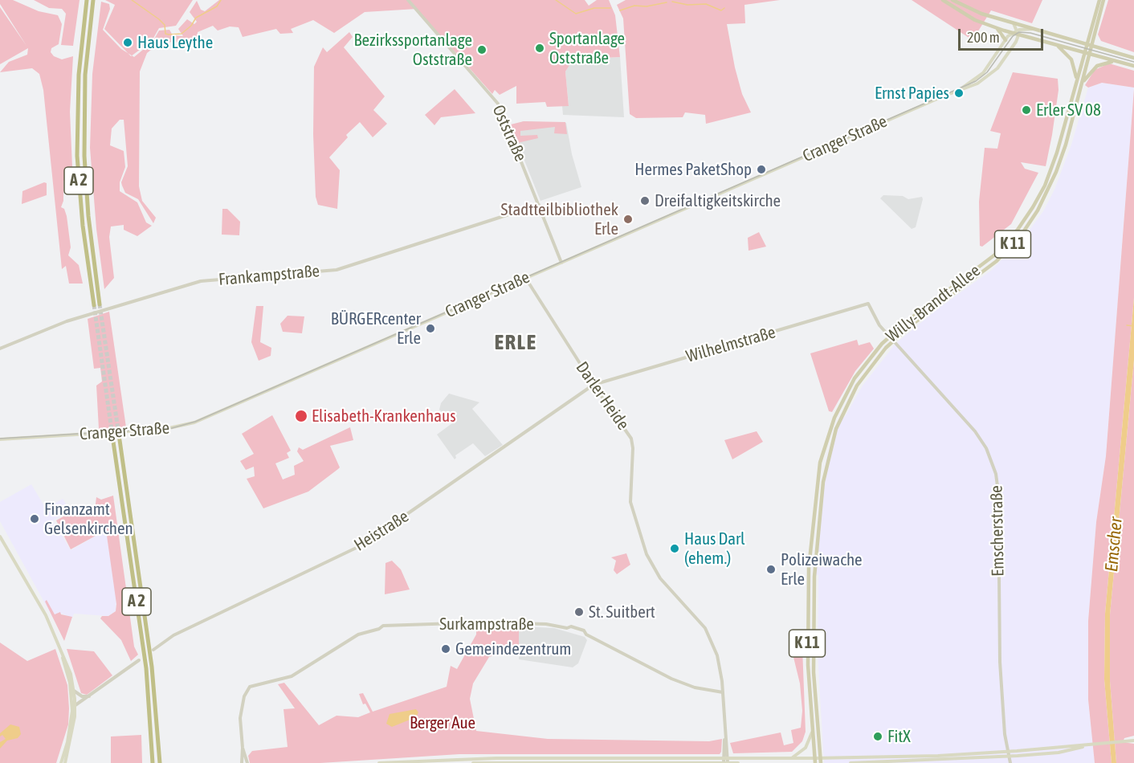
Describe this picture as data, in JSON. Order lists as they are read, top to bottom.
{
  "streets": {
    "highway": ["A 2"],
    "main road": ["Cranger Straße", "K 11", "Willy-Brandt-Allee"],
    "street": [
      "Oststraße",
      "Frankampstraße",
      "Wilhelmstraße",
      "Darler Heide",
      "Heistraße",
      "Emscherstraße",
      "Surkampstraße"
    ]
  },
  "crossings": [
    ["Oststraße", "Cranger Straße"],
    ["Oststraße", "Frankampstraße"],
    ["Cranger Straße", "Darler Heide"],
    ["Willy-Brandt-Allee", "Emscherstraße"],
    ["Wilhelmstraße", "Darler Heide"],
    ["Wilhelmstraße", "Heistraße"],
    ["Wilhelmstraße", "Emscherstraße"],
    ["Darler Heide", "Heistraße"],
    ["Darler Heide", "Surkampstraße"]
  ],
  "districts": ["ERLE"],
  "water": ["Emscher"],
  "parks": ["Berger Aue"],
  "places": [
    "Haus Leythe",
    "Sportanlage Oststraße",
    "Bezirkssportanlage Oststraße",
    "Ernst Papies",
    "Erler SV 08",
    "Hermes PaketShop",
    "Dreifaltigkeitskirche",
    "Stadtteilbibliothek Erle",
    "BÜRGERcenter Erle",
    "Elisabeth-Krankenhaus",
    "Finanzamt Gelsenkirchen",
    "Haus Darl (ehem.)",
    "Polizeiwache Erle",
    "St. Suitbert",
    "Gemeindezentrum",
    "FitX"
  ],
  "scale_bar": "200 m"
}
